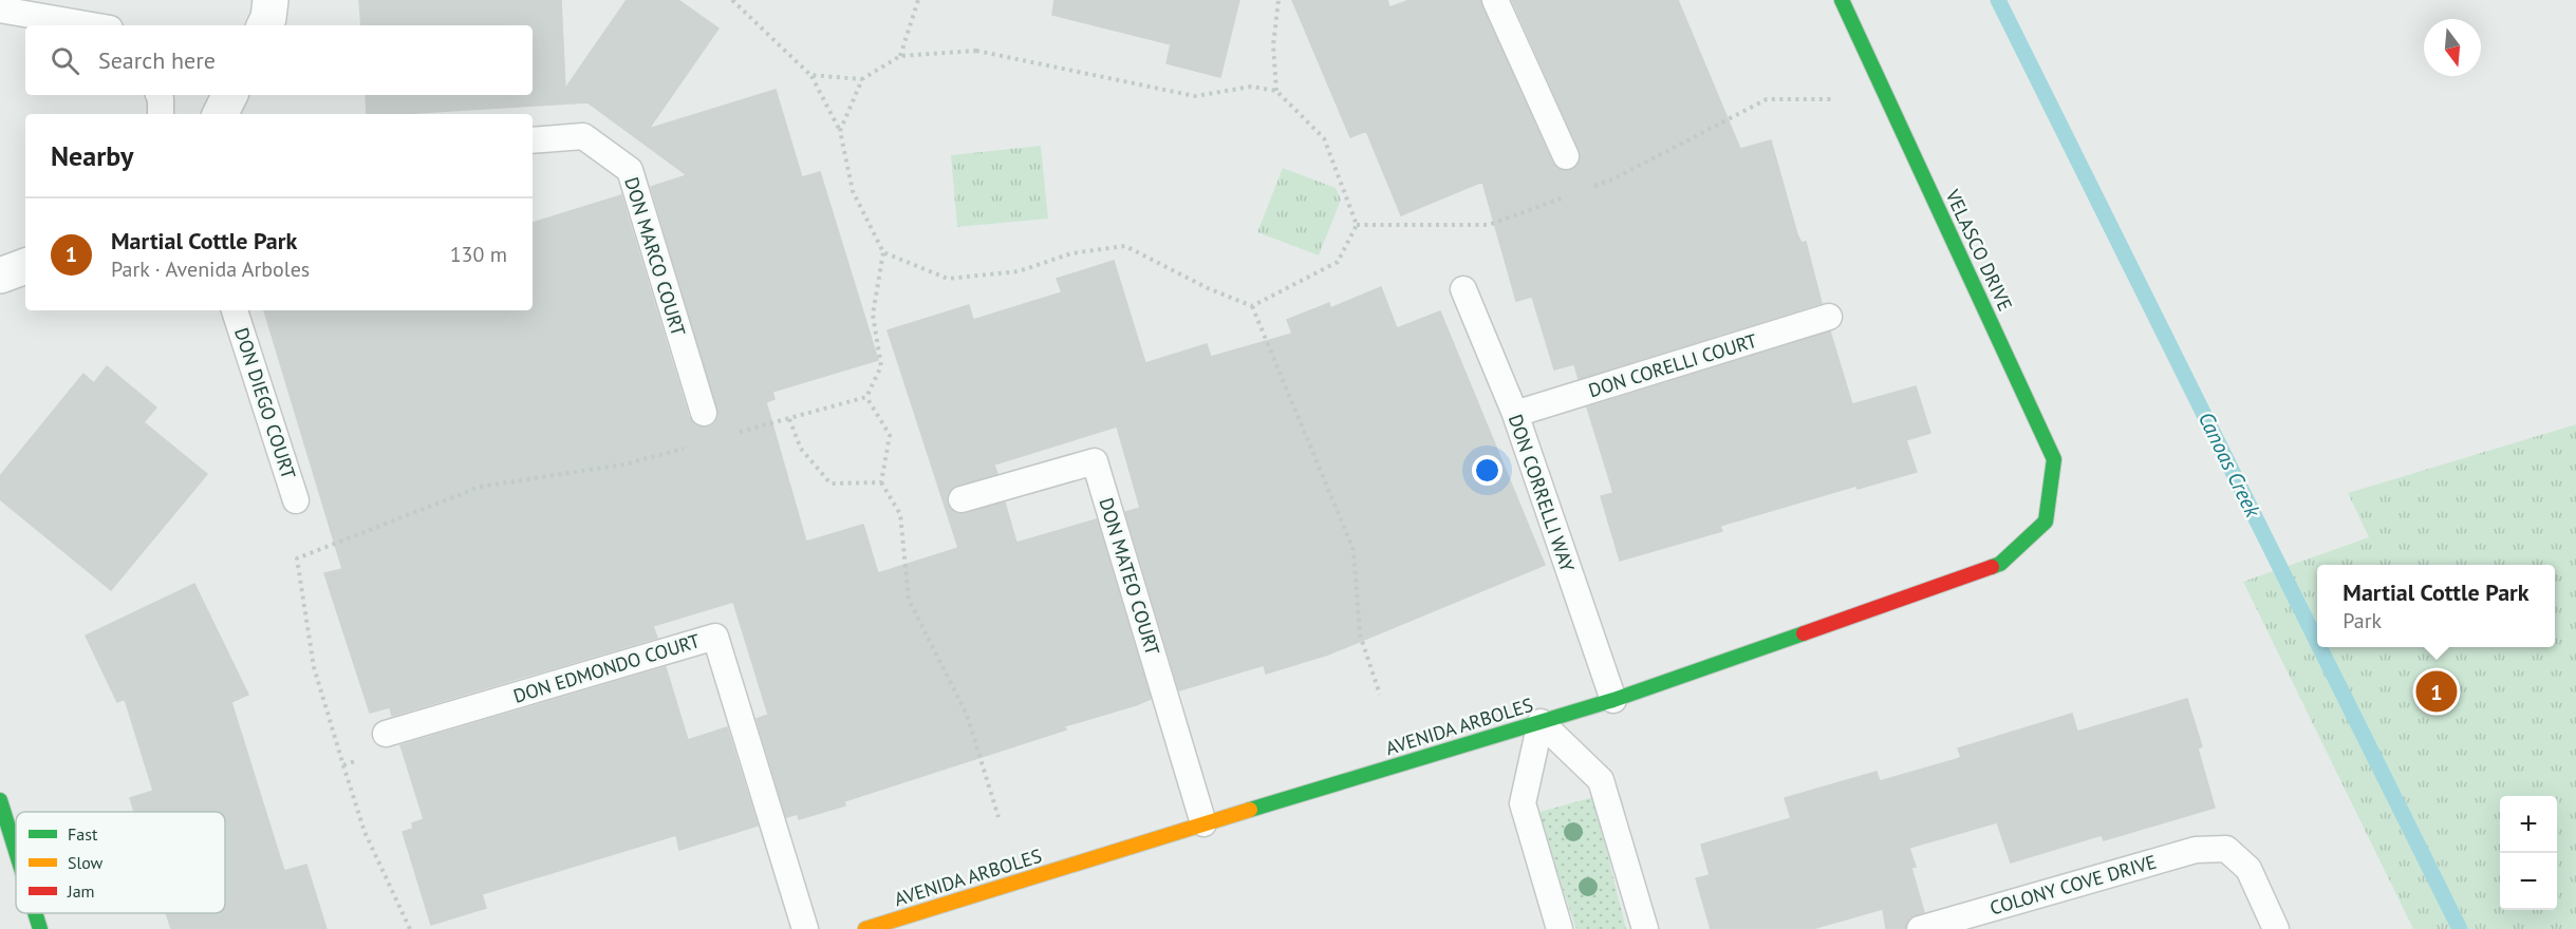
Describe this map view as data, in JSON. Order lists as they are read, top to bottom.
{
  "streets": {
    "street": ["VELASCO DRIVE", "AVENIDA ARBOLES"],
    "lane": [
      "DON MARCO COURT",
      "DON CORELLI COURT",
      "DON DIEGO COURT",
      "DON CORRELLI WAY",
      "DON MATEO COURT",
      "DON EDMONDO COURT",
      "COLONY COVE DRIVE"
    ]
  },
  "crossings": [
    ["VELASCO DRIVE", "AVENIDA ARBOLES"],
    ["DON CORELLI COURT", "DON CORRELLI WAY"],
    ["DON CORRELLI WAY", "AVENIDA ARBOLES"],
    ["DON MATEO COURT", "AVENIDA ARBOLES"]
  ],
  "water": ["Canoas Creek"],
  "legend": ["Fast", "Slow", "Jam"],
  "north": "bottom",
  "page": {
    "search": "Search here",
    "heading": "Nearby",
    "list": [
      {
        "mark": "1",
        "name": "Martial Cottle Park",
        "note": "Park · Avenida Arboles",
        "value": "130 m"
      }
    ],
    "popup": ["Martial Cottle Park", "Park"],
    "pins": "1",
    "map_buttons": ["+", "−"]
  }
}
